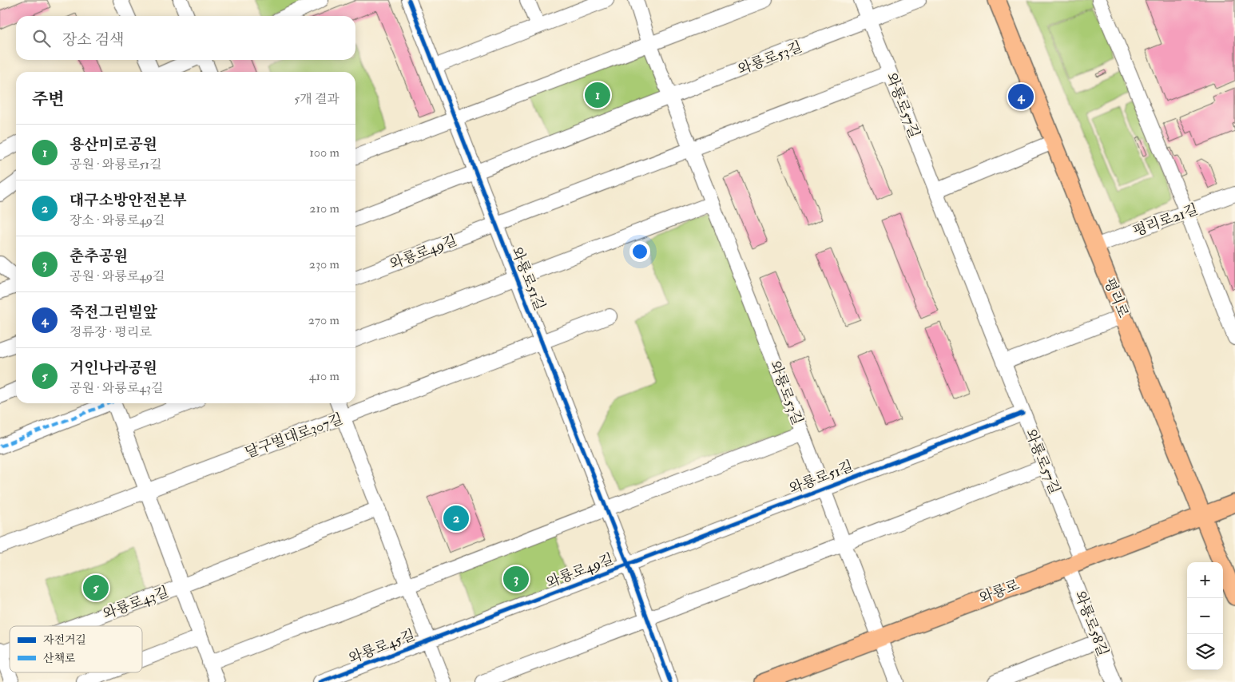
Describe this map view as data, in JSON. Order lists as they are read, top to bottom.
{
  "streets": {
    "main road": ["평리로", "와룡로"],
    "street": [
      "와룡로53길",
      "와룡로57길",
      "평리로21길",
      "와룡로49길",
      "와룡로51길",
      "달구벌대로307길",
      "와룡로43길",
      "와룡로58길",
      "와룡로45길"
    ]
  },
  "crossings": [
    ["와룡로53길", "와룡로57길"],
    ["와룡로53길", "와룡로51길"],
    ["와룡로53길", "와룡로"],
    ["와룡로57길", "와룡로51길"],
    ["와룡로57길", "와룡로"],
    ["와룡로57길", "와룡로58길"],
    ["평리로21길", "평리로"],
    ["와룡로49길", "와룡로51길"],
    ["와룡로49길", "와룡로45길"],
    ["와룡로51길", "달구벌대로307길"],
    ["평리로", "와룡로"],
    ["와룡로", "와룡로58길"]
  ],
  "legend": ["자전거길", "산책로"],
  "page": {
    "search": "장소 검색",
    "heading": ["주변", "5개 결과"],
    "pins": [
      "1",
      "4",
      "2",
      "3",
      "5"
    ],
    "list": [
      {
        "mark": "1",
        "name": "용산미로공원",
        "note": "공원 · 와룡로51길",
        "value": "100 m"
      },
      {
        "mark": "2",
        "name": "대구소방안전본부",
        "note": "장소 · 와룡로49길",
        "value": "210 m"
      },
      {
        "mark": "3",
        "name": "춘추공원",
        "note": "공원 · 와룡로49길",
        "value": "230 m"
      },
      {
        "mark": "4",
        "name": "죽전그린빌앞",
        "note": "정류장 · 평리로",
        "value": "270 m"
      },
      {
        "mark": "5",
        "name": "거인나라공원",
        "note": "공원 · 와룡로43길",
        "value": "410 m"
      }
    ],
    "map_buttons": ["+", "−"]
  }
}
